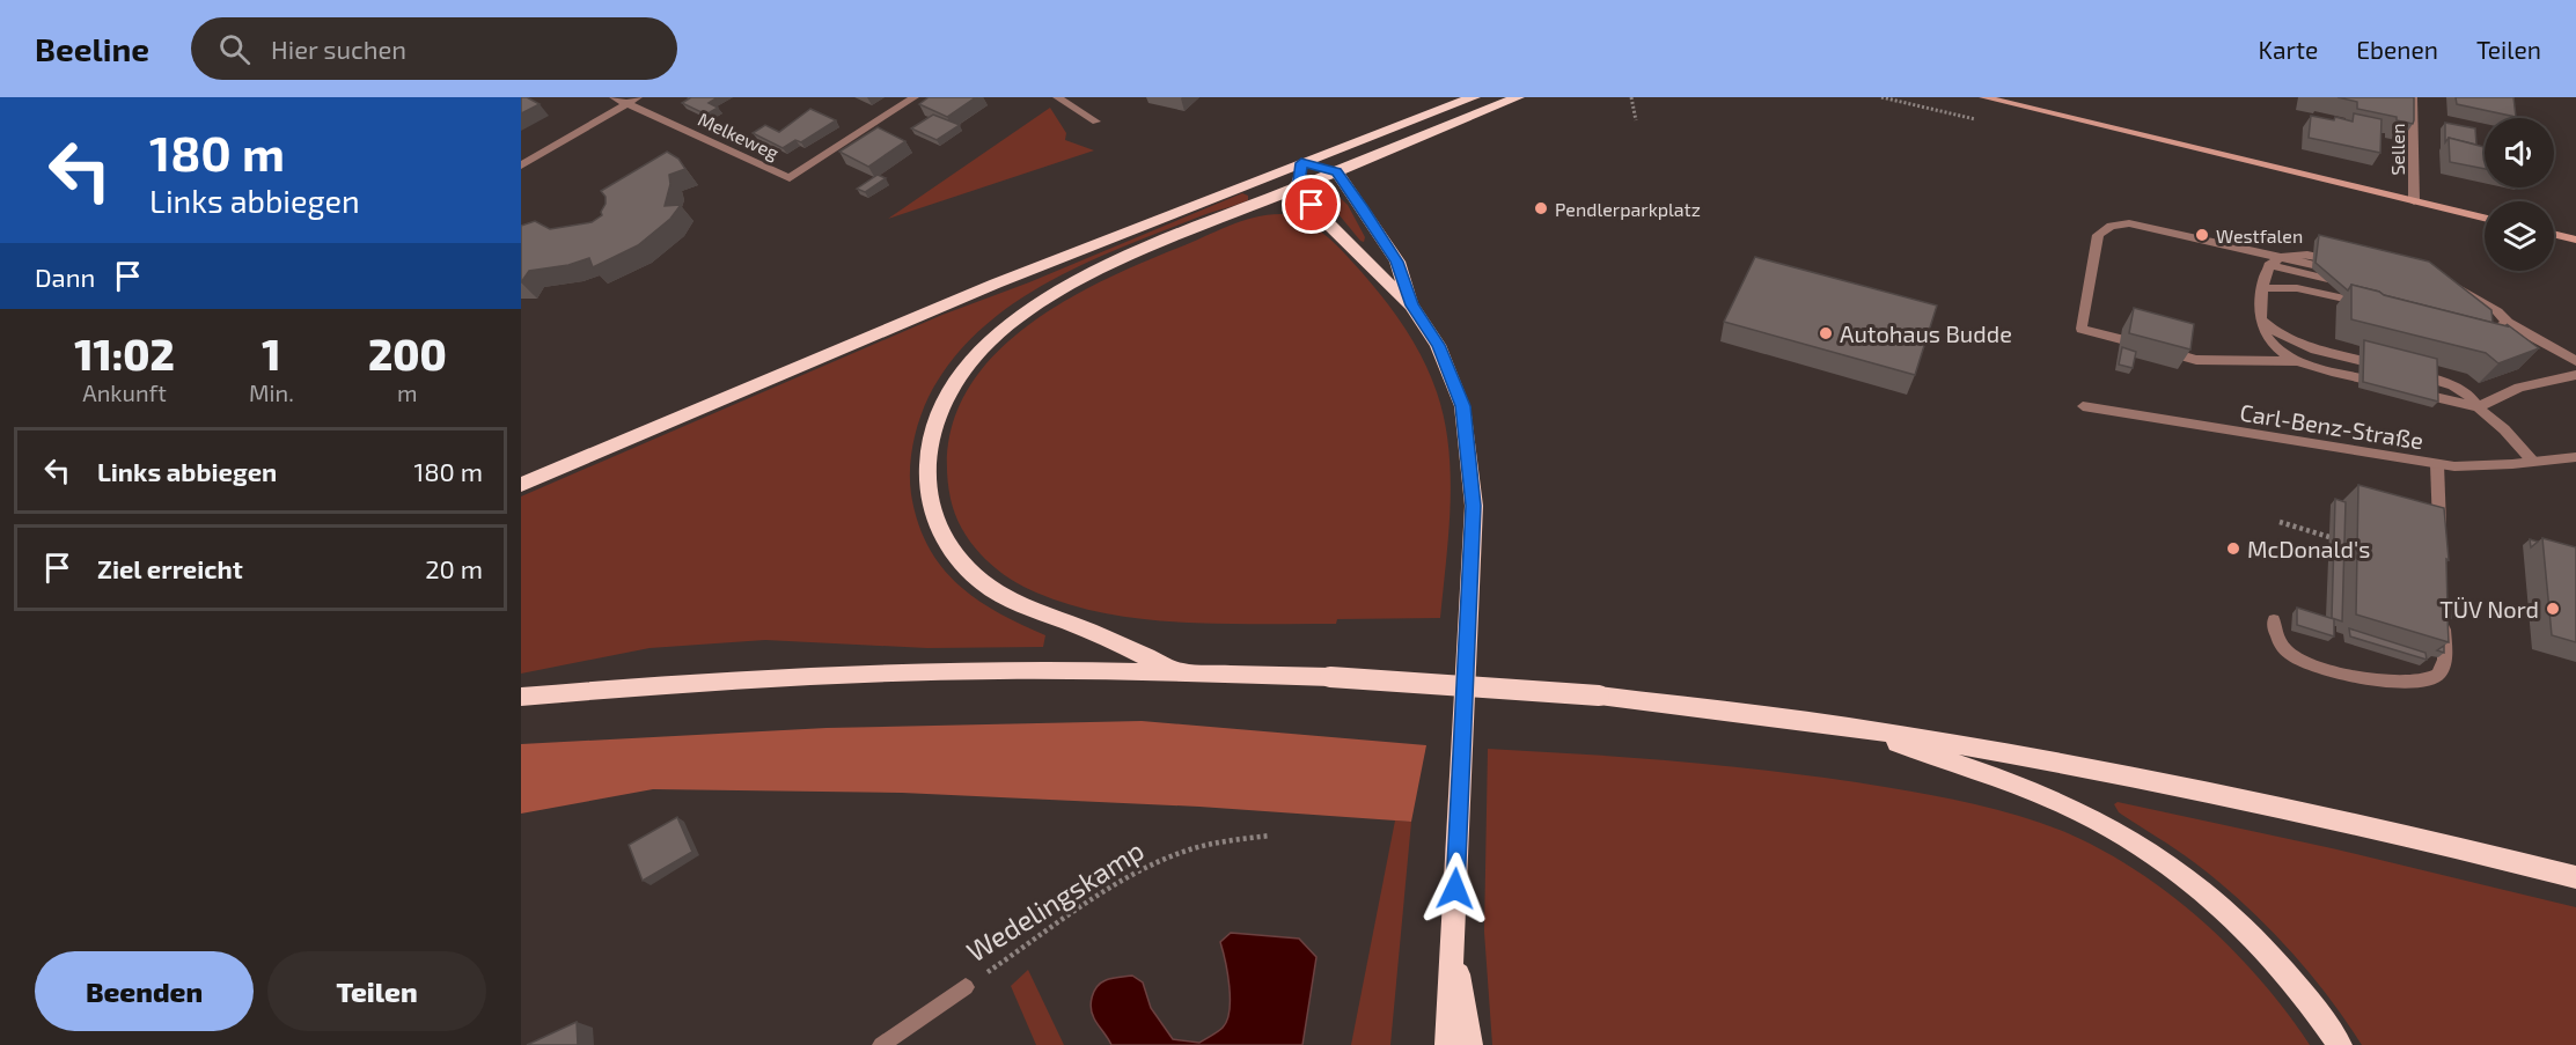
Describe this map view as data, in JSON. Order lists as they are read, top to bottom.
{
  "streets": {
    "street": [
      "Melkeweg",
      "Sellen",
      "Carl-Benz-Straße",
      "Wedelingskamp"
    ]
  },
  "places": [
    "Pendlerparkplatz",
    "Westfalen",
    "Autohaus Budde",
    "McDonald's",
    "TÜV Nord"
  ],
  "page": {
    "header": "Beeline",
    "search": "Hier suchen",
    "nav": ["Karte", "Ebenen", "Teilen"],
    "turn": ["180 m", "Links abbiegen"],
    "then": "Dann",
    "eta": [
      "11:02",
      "Ankunft",
      "1",
      "Min.",
      "200",
      "m"
    ],
    "list": [
      {
        "name": "Links abbiegen",
        "value": "180 m"
      },
      {
        "name": "Ziel erreicht",
        "value": "20 m"
      }
    ],
    "buttons": ["Beenden", "Teilen"]
  }
}
